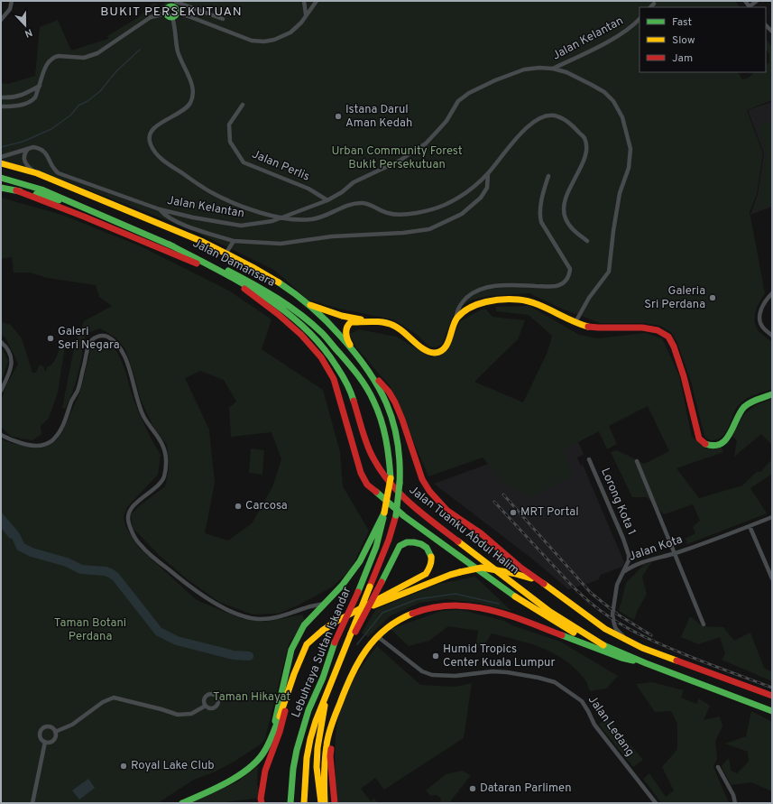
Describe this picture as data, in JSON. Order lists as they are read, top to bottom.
{
  "streets": {
    "main road": ["Jalan Damansara", "Jalan Tuanku Abdul Halim", "Lebuhraya Sultan Iskandar"],
    "street": [
      "Jalan Kelantan",
      "Jalan Perlis",
      "Lorong Kota 1",
      "Jalan Kota",
      "Jalan Ledang"
    ]
  },
  "crossings": [
    ["Jalan Kelantan", "Jalan Perlis"],
    ["Jalan Damansara", "Jalan Tuanku Abdul Halim"],
    ["Jalan Damansara", "Lebuhraya Sultan Iskandar"],
    ["Lorong Kota 1", "Jalan Kota"],
    ["Jalan Tuanku Abdul Halim", "Jalan Kota"]
  ],
  "districts": ["BUKIT PERSEKUTUAN"],
  "parks": ["Urban Community Forest Bukit Persekutuan", "Taman Botani Perdana", "Taman Hikayat"],
  "places": [
    "Istana Darul Aman Kedah",
    "Galeria Sri Perdana",
    "Galeri Seri Negara",
    "Carcosa",
    "MRT Portal",
    "Humid Tropics Center Kuala Lumpur",
    "Royal Lake Club",
    "Dataran Parlimen"
  ],
  "legend": ["Fast", "Slow", "Jam"],
  "north": "bottom"
}
